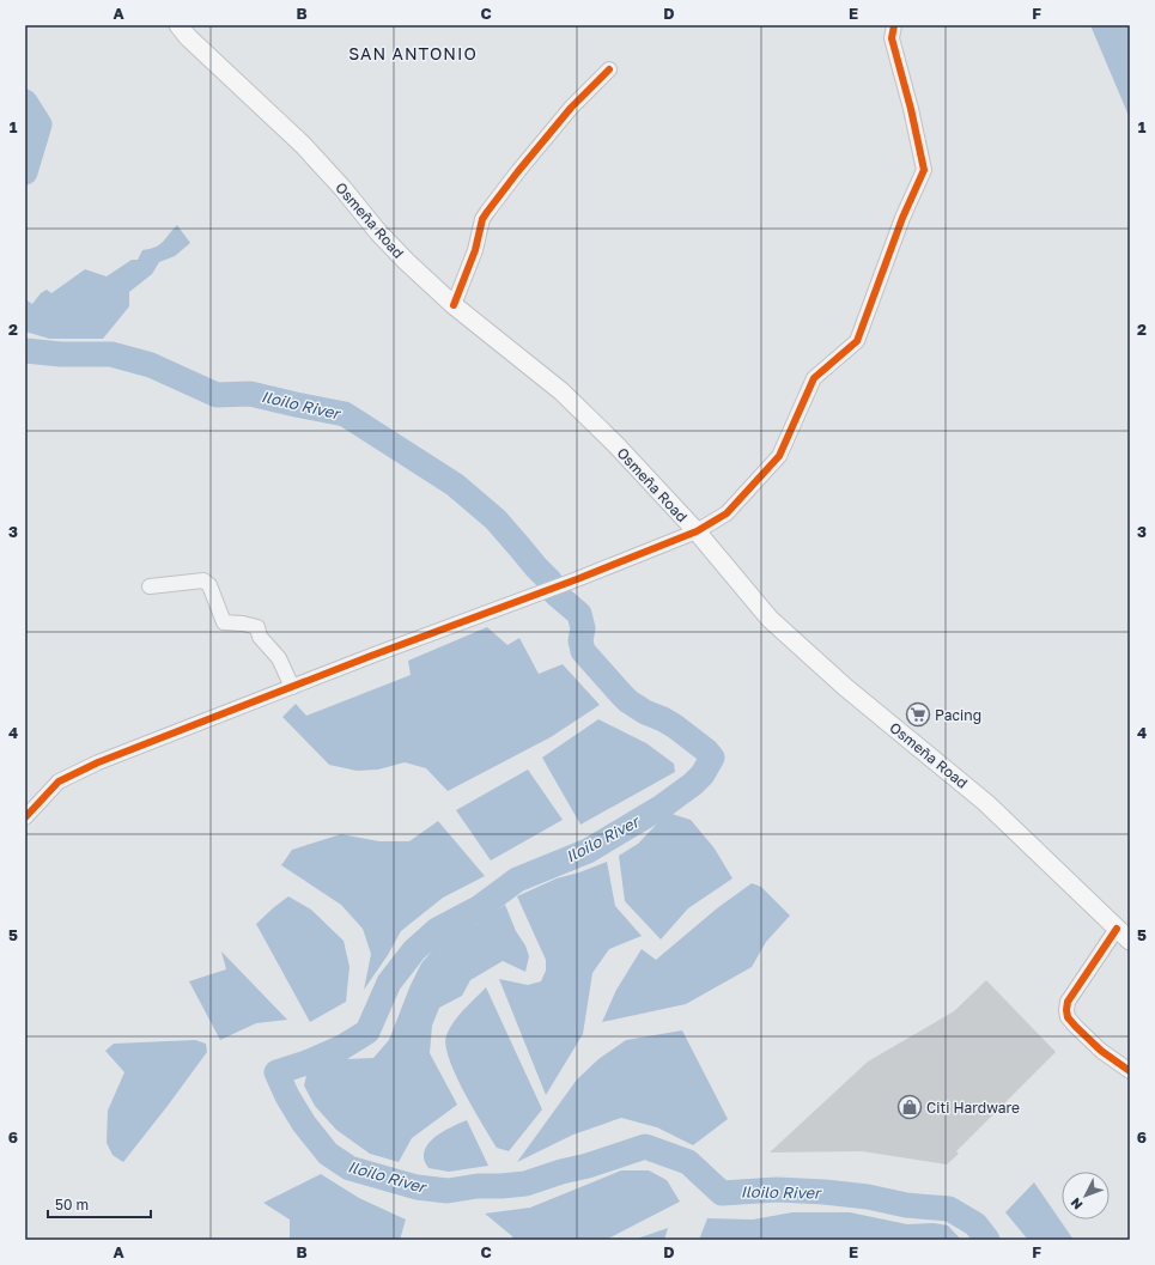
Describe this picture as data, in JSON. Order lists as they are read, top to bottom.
{
  "streets": {
    "main road": ["Osmeña Road"]
  },
  "districts": ["SAN ANTONIO"],
  "water": ["Iloilo River"],
  "places": {
    "supermarket": ["Pacing"],
    "shop": ["Citi Hardware"]
  },
  "scale_bar": "50 m",
  "north": "bottom left",
  "grid": {
    "columns": [
      "A",
      "B",
      "C",
      "D",
      "E",
      "F"
    ],
    "rows": [
      "1",
      "2",
      "3",
      "4",
      "5",
      "6"
    ]
  }
}
